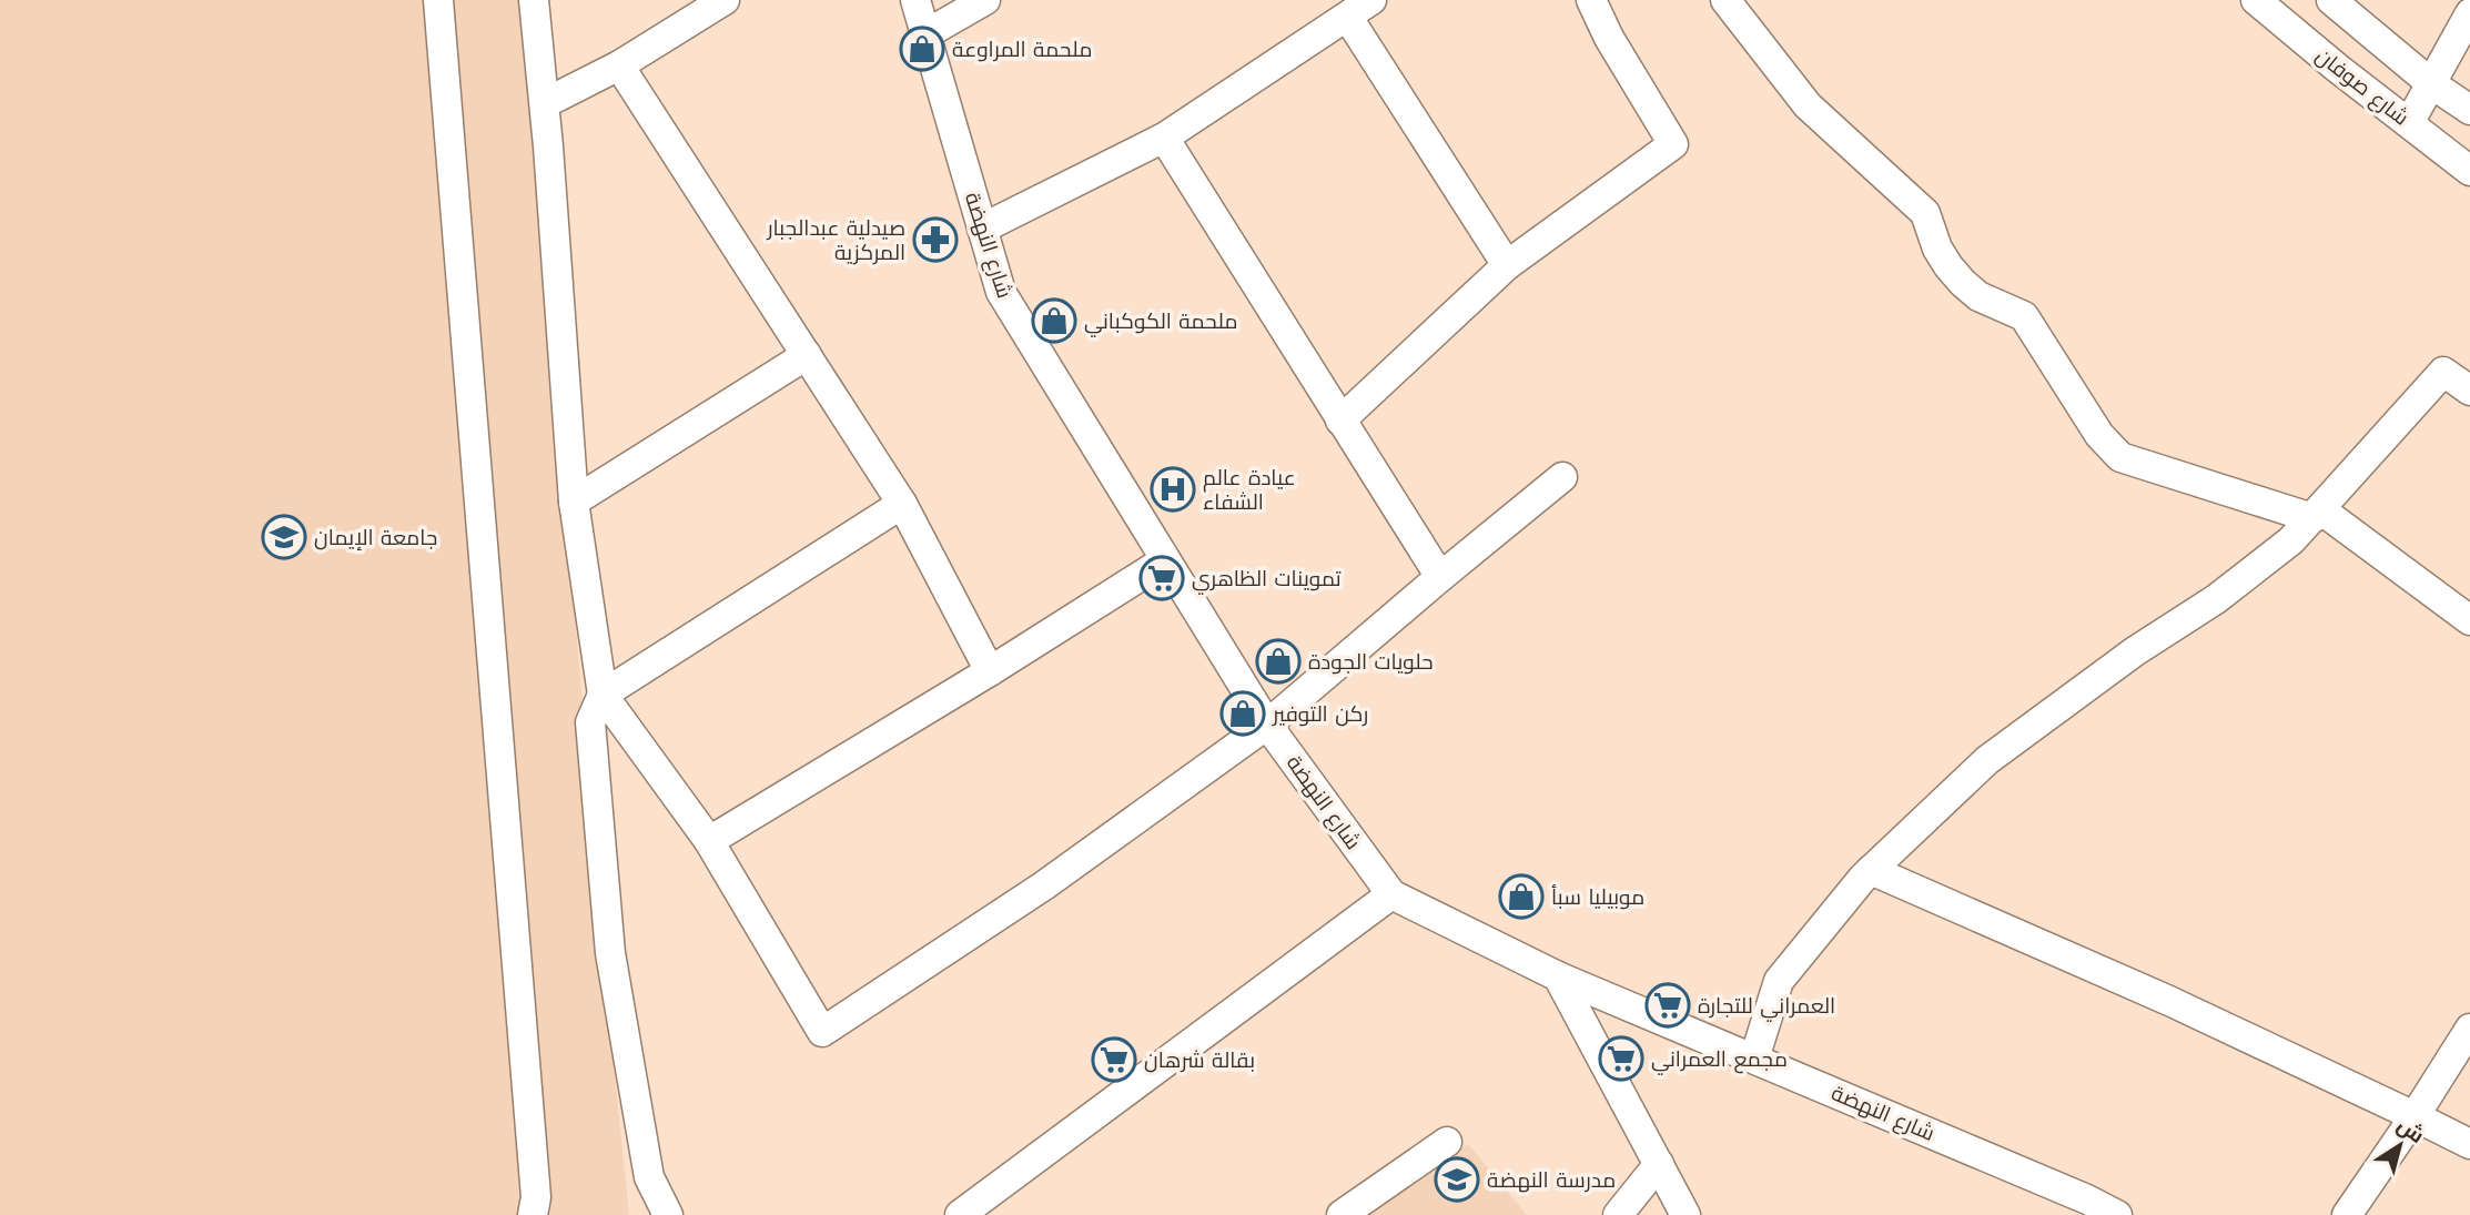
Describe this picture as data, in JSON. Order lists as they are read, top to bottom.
{
  "streets": {
    "street": ["شارع صوفان", "شارع النهضة"]
  },
  "places": {
    "shop": [
      "ملحمة المراوعة",
      "ملحمة الكوكباني",
      "حلويات الجودة",
      "ركن التوفير",
      "موبيليا سبأ"
    ],
    "pharmacy": ["صيدلية عبدالجبار المركزية"],
    "hospital": ["عيادة عالم الشفاء"],
    "school or university": ["جامعة الإيمان", "مدرسة النهضة"],
    "supermarket": [
      "تموينات الظاهري",
      "العمراني للتجارة",
      "مجمع العمراني",
      "بقالة شرهان"
    ]
  },
  "north": "top right"
}
